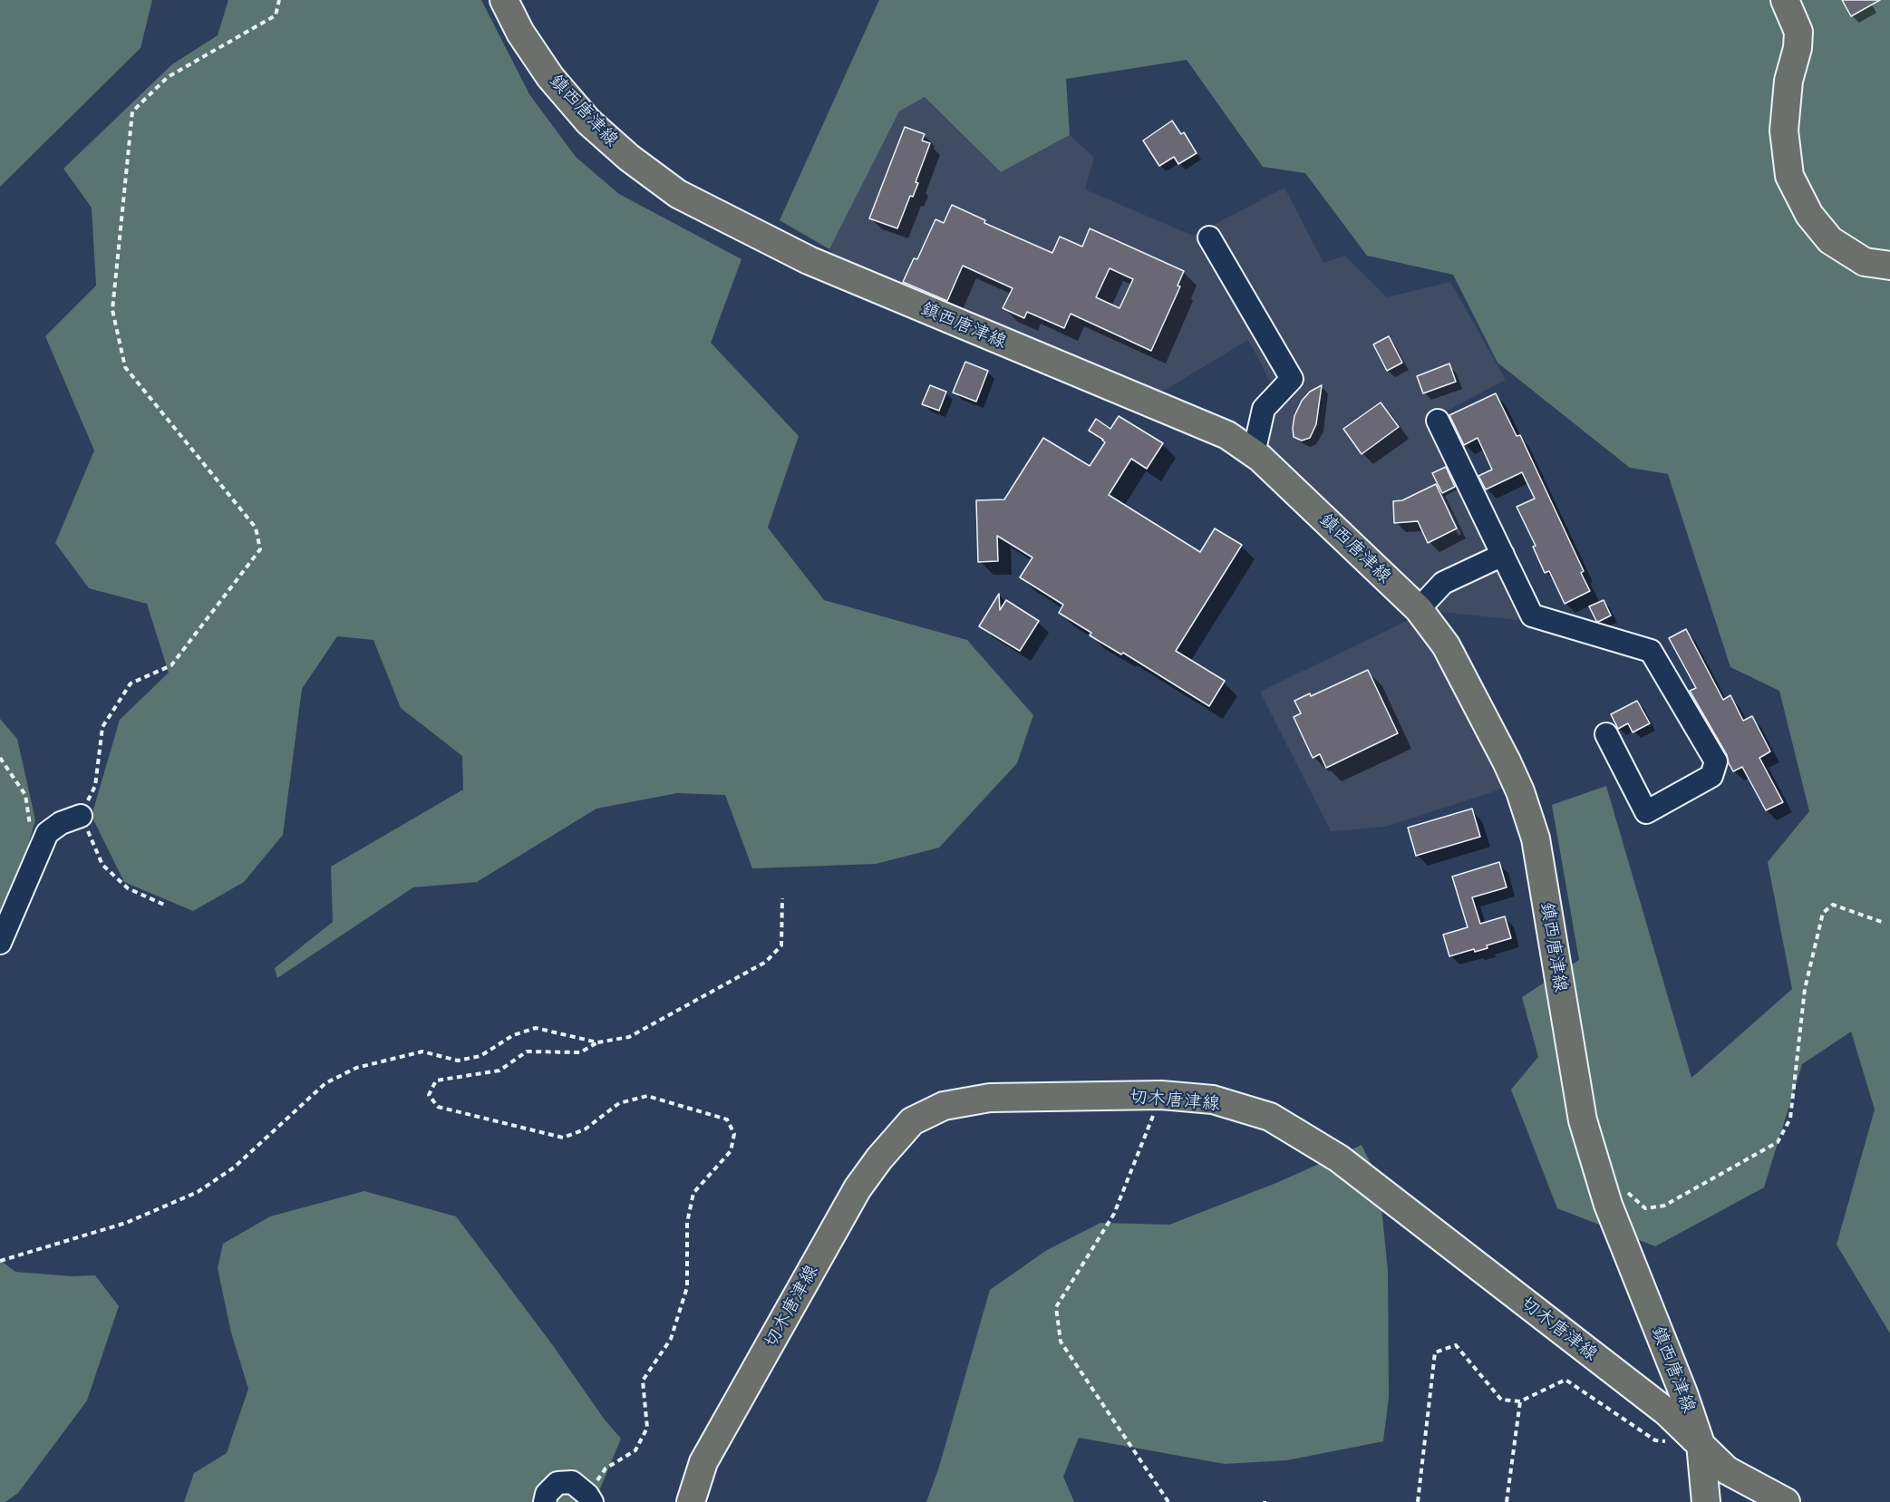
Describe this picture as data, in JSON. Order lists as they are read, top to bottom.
{
  "streets": {
    "main road": ["鎮西唐津線", "切木唐津線"]
  },
  "crossings": [
    ["鎮西唐津線", "切木唐津線"]
  ]
}
